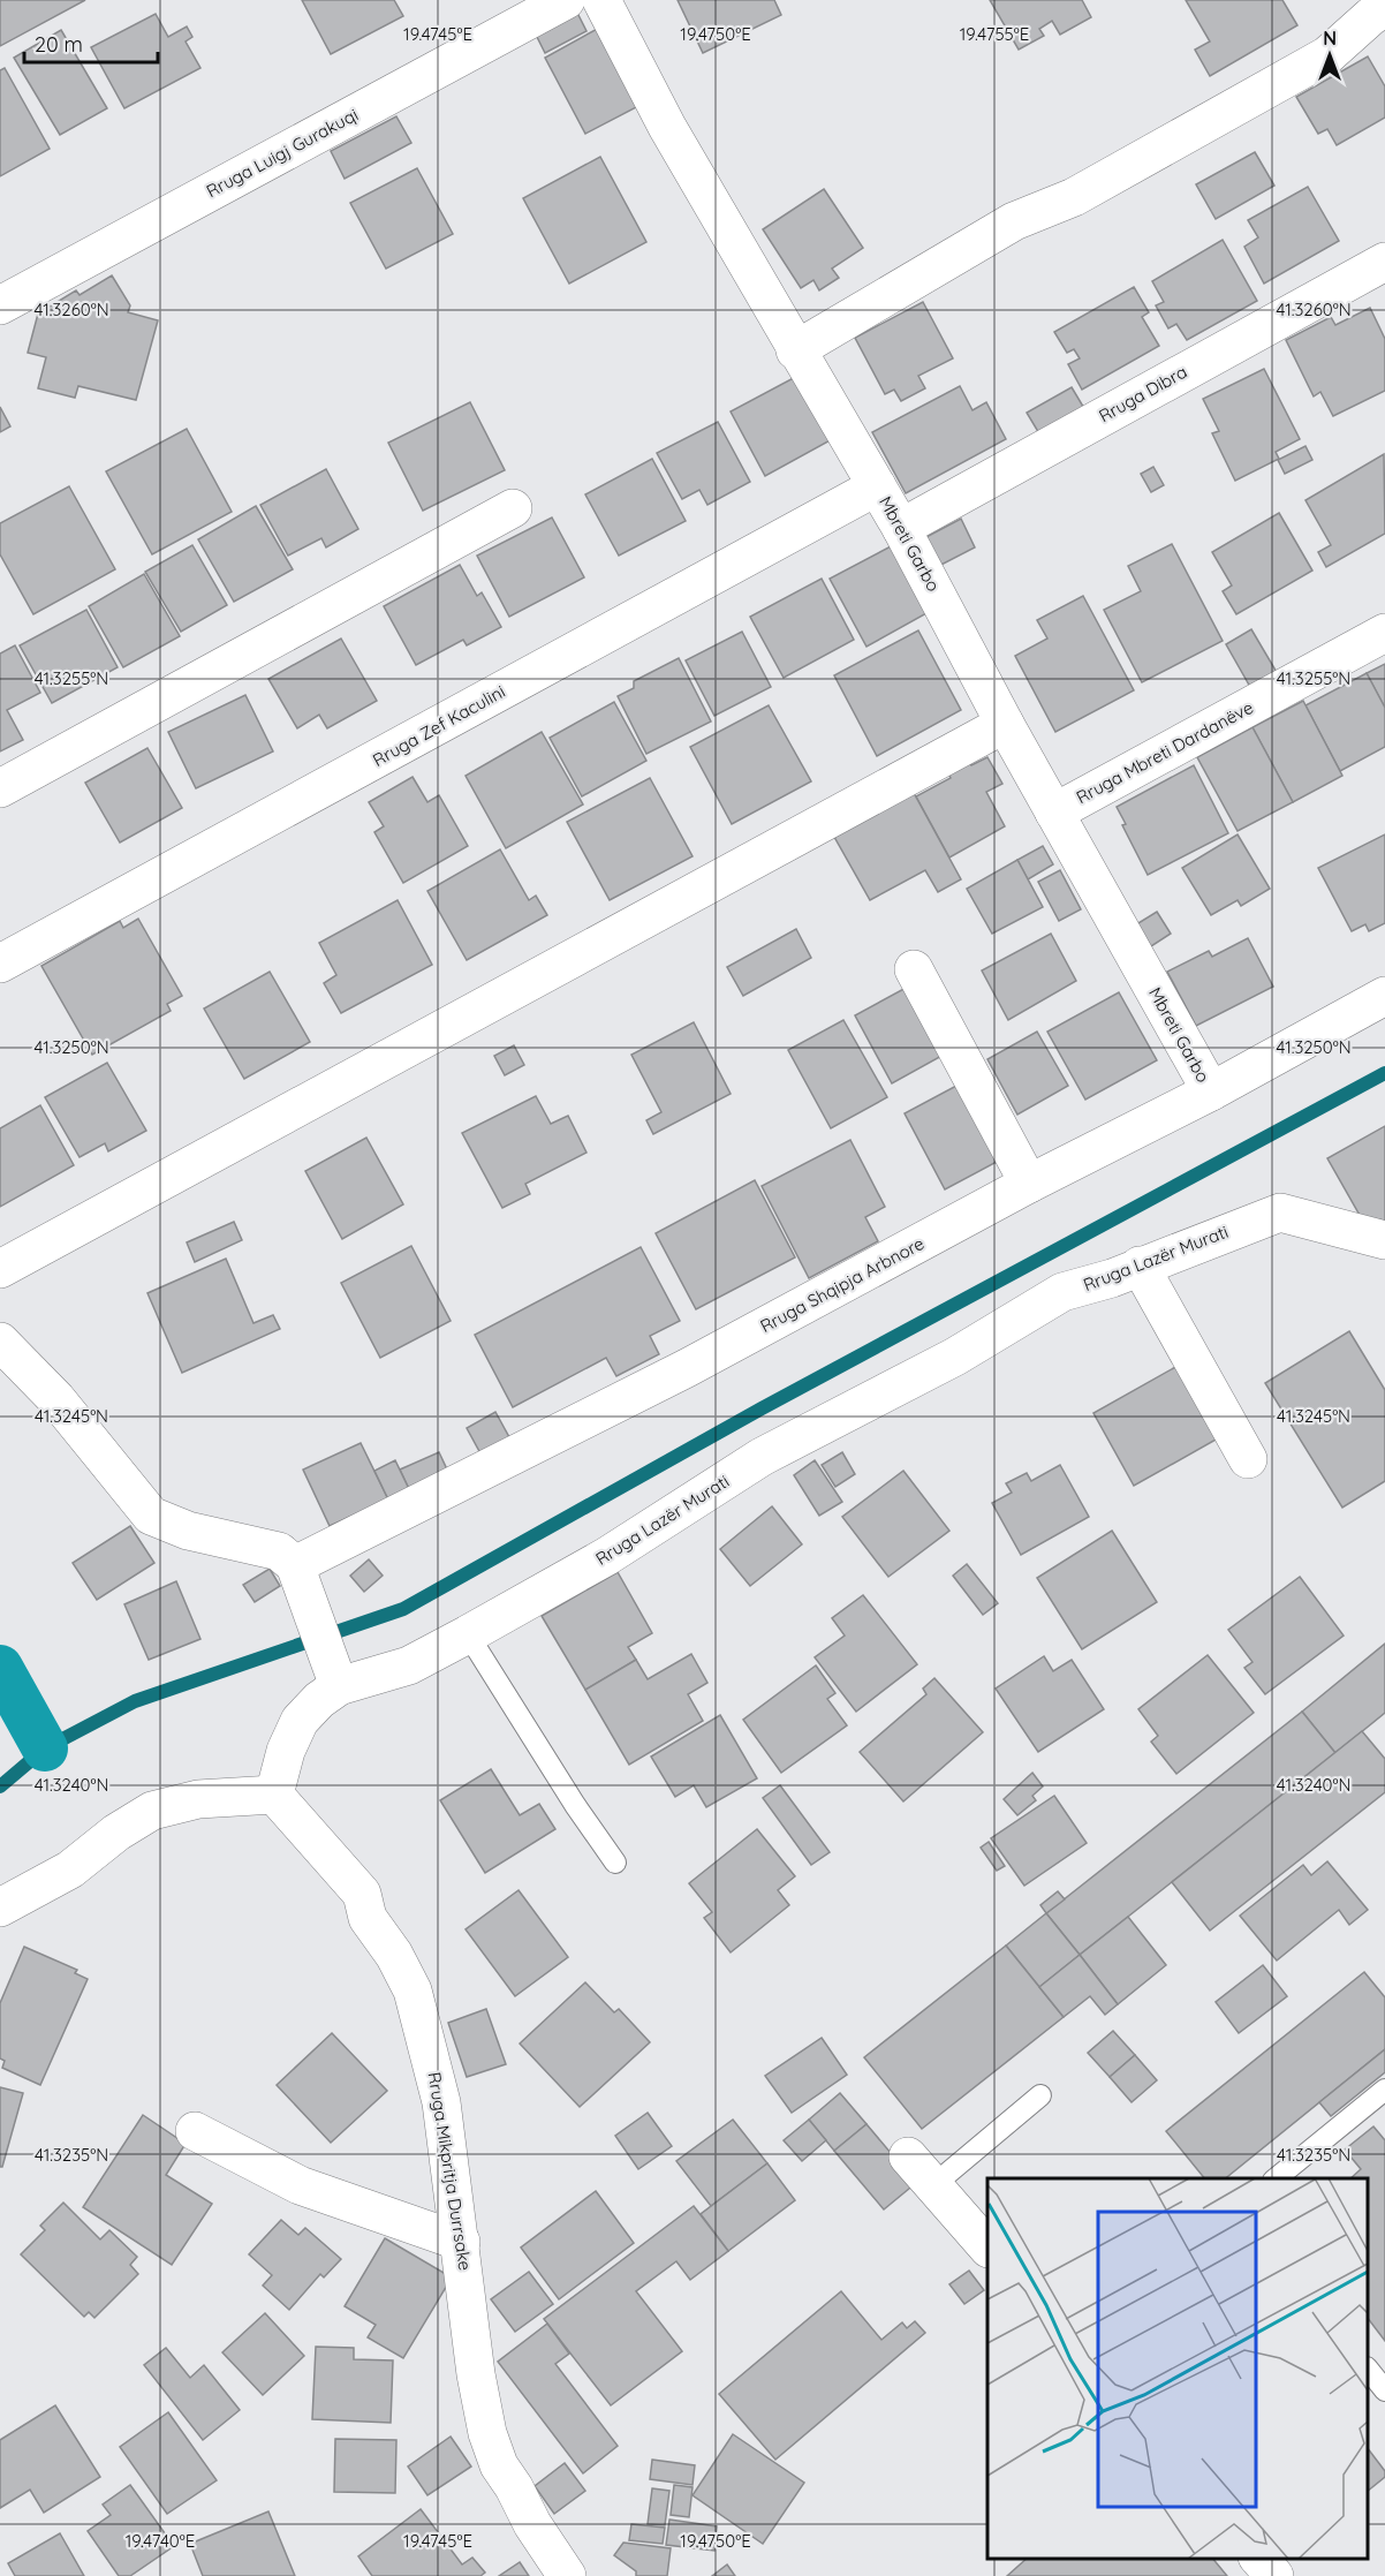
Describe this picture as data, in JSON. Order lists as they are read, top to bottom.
{
  "streets": {
    "street": [
      "Rruga Luigj Gurakuqi",
      "Rruga Dibra",
      "Mbreti Garbo",
      "Rruga Zef Kaculini",
      "Rruga Mbreti Dardanëve",
      "Rruga Lazër Murati",
      "Rruga Shqipja Arbnore",
      "Rruga Mikpritja Durrsake"
    ]
  },
  "crossings": [
    ["Rruga Dibra", "Mbreti Garbo"],
    ["Mbreti Garbo", "Rruga Zef Kaculini"],
    ["Mbreti Garbo", "Rruga Mbreti Dardanëve"],
    ["Mbreti Garbo", "Rruga Shqipja Arbnore"],
    ["Rruga Lazër Murati", "Rruga Mikpritja Durrsake"]
  ],
  "scale_bar": "20 m",
  "north": "top",
  "coordinates": [
    "19.4745°E",
    "19.4750°E",
    "19.4755°E",
    "41.3260°N",
    "41.3255°N",
    "41.3250°N",
    "41.3245°N",
    "41.3240°N",
    "41.3235°N",
    "19.4740°E"
  ]
}
